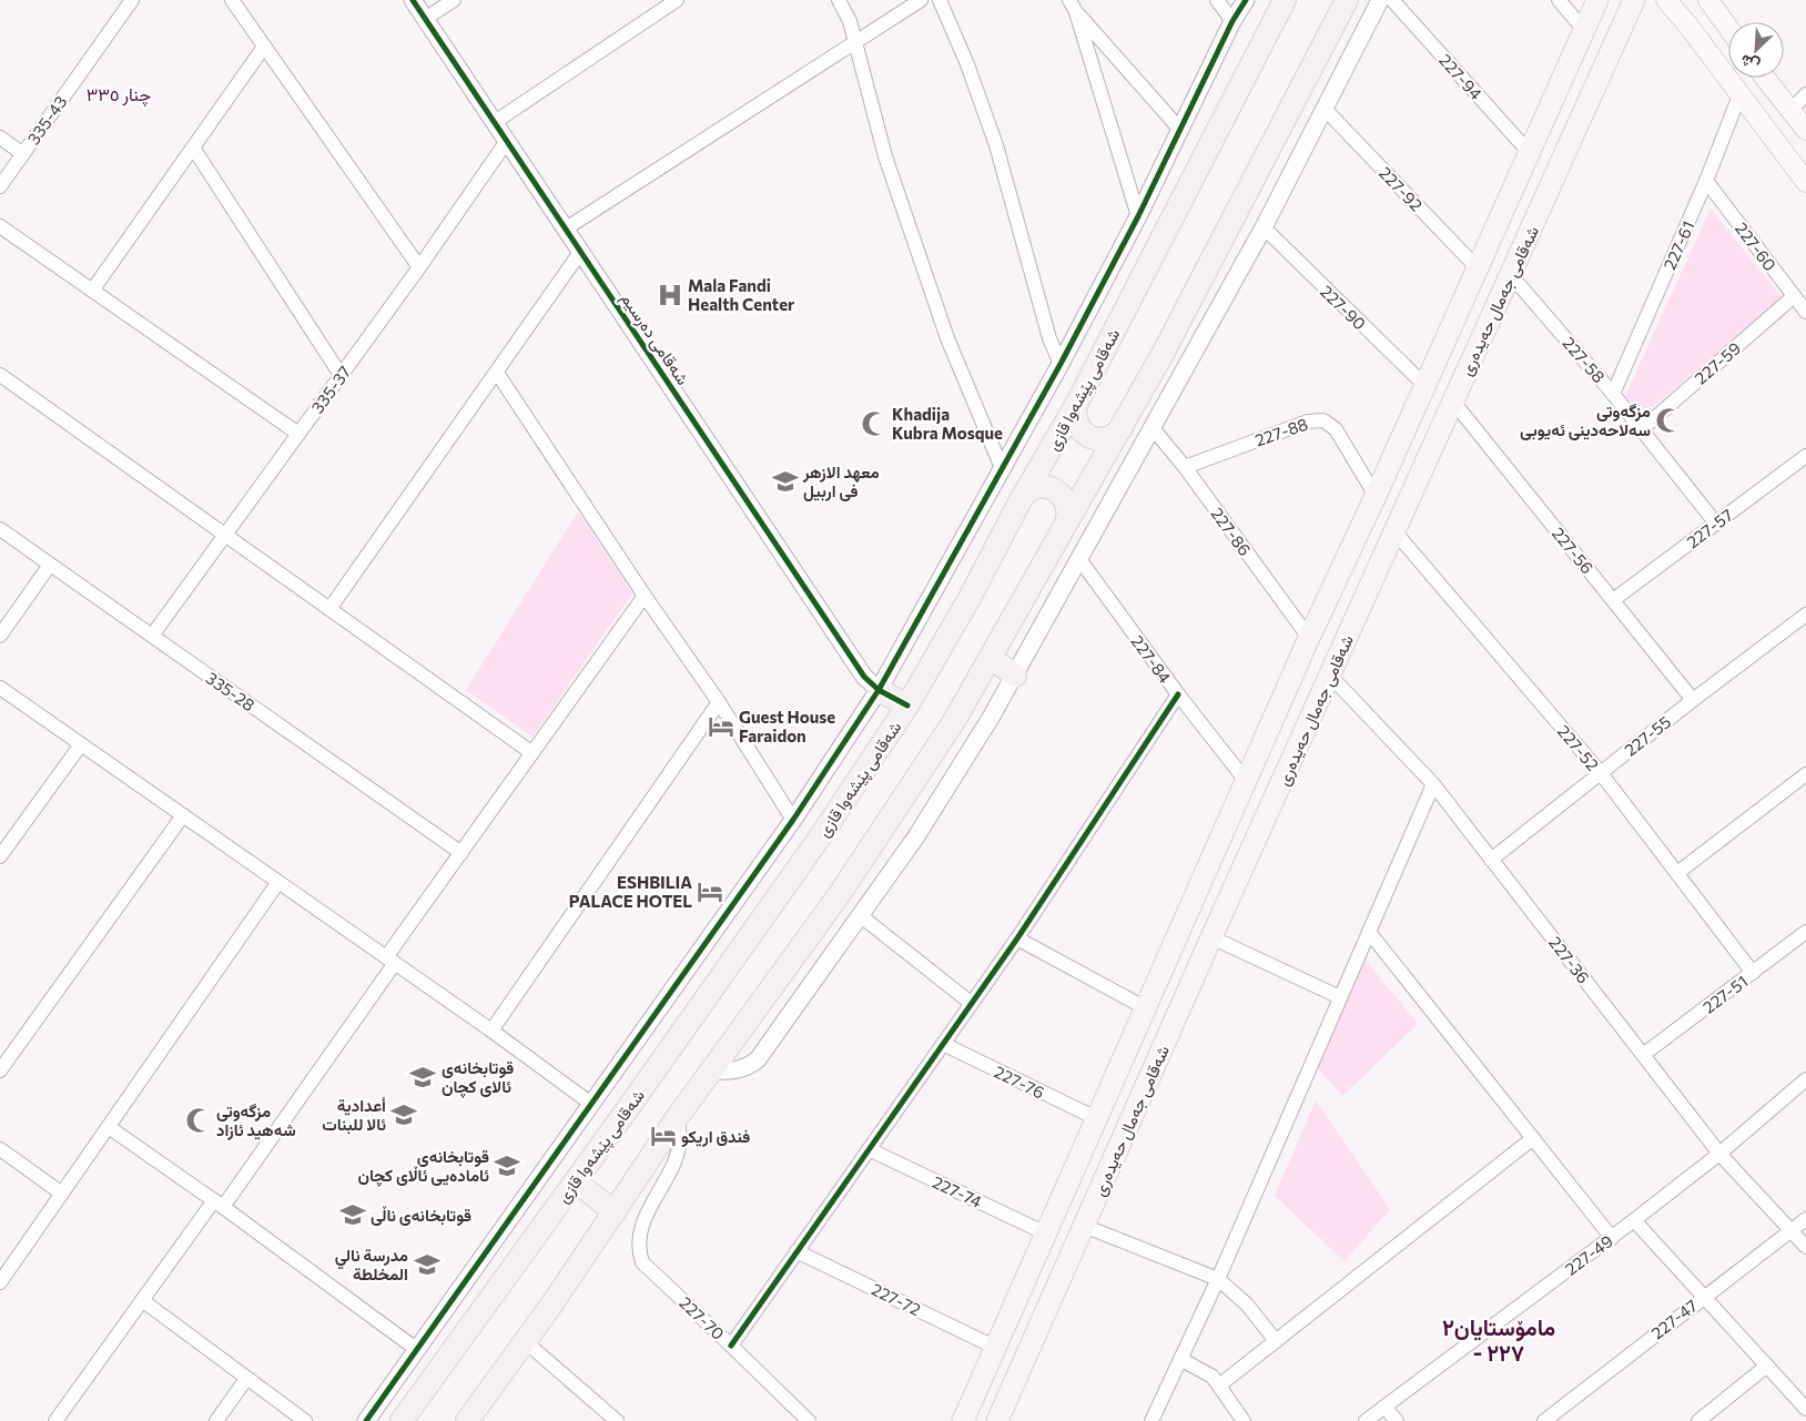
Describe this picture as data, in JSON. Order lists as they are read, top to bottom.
{
  "streets": {
    "highway": ["شەقامی پێشەوا قازی"],
    "main road": ["شەقامی جەمال حەیدەری"],
    "street": [
      "227-94",
      "335-43",
      "227-92",
      "227-61",
      "227-60",
      "227-90",
      "شەقامی دەرسیم",
      "227-58",
      "227-59",
      "335-37",
      "227-88",
      "227-57",
      "227-86",
      "227-56",
      "227-84",
      "335-28",
      "227-55",
      "227-52",
      "227-36",
      "227-51",
      "227-76",
      "227-74",
      "227-49",
      "227-72",
      "227-70",
      "227-47"
    ]
  },
  "crossings": [
    ["227-94", "شەقامی جەمال حەیدەری"],
    ["227-92", "شەقامی جەمال حەیدەری"],
    ["227-61", "227-60"],
    ["227-61", "227-58"],
    ["227-60", "227-59"],
    ["شەقامی جەمال حەیدەری", "227-90"],
    ["شەقامی جەمال حەیدەری", "227-58"],
    ["شەقامی جەمال حەیدەری", "227-88"],
    ["شەقامی جەمال حەیدەری", "227-86"],
    ["شەقامی جەمال حەیدەری", "227-56"],
    ["شەقامی جەمال حەیدەری", "227-84"],
    ["شەقامی جەمال حەیدەری", "227-52"],
    ["شەقامی جەمال حەیدەری", "227-36"],
    ["شەقامی جەمال حەیدەری", "227-76"],
    ["شەقامی جەمال حەیدەری", "227-74"],
    ["شەقامی جەمال حەیدەری", "227-72"],
    ["شەقامی دەرسیم", "335-37"],
    ["227-58", "227-59"],
    ["227-58", "227-57"],
    ["335-37", "335-28"],
    ["227-88", "227-86"],
    ["227-57", "227-56"],
    ["227-56", "227-55"],
    ["227-55", "227-52"],
    ["227-55", "227-36"],
    ["227-52", "227-51"],
    ["227-36", "227-51"],
    ["227-36", "227-49"],
    ["227-36", "227-47"]
  ],
  "districts": ["چنار ٣٣٥", "مامۆستایان٢ - ٢٢٧"],
  "places": {
    "hospital": ["Mala Fandi Health Center"],
    "mosque": ["مزگەوتی سەلاحەدینی ئەیوبی", "Khadija Kubra Mosque", "مزگەوتی شەهید ئازاد"],
    "school or university": [
      "معهد الازهر فی اربیل",
      "قوتابخانەی ئالای کچان",
      "أعدادية ئالا للبنات",
      "قوتابخانەی ئامادەیی ئاڵای کچان",
      "قوتابخانەی ناڵی",
      "مدرسة نالي المخلطة"
    ],
    "hotel": ["Guest House Faraidon", "ESHBILIA PALACE HOTEL", "فندق اريكو"]
  },
  "north": "bottom left"
}
